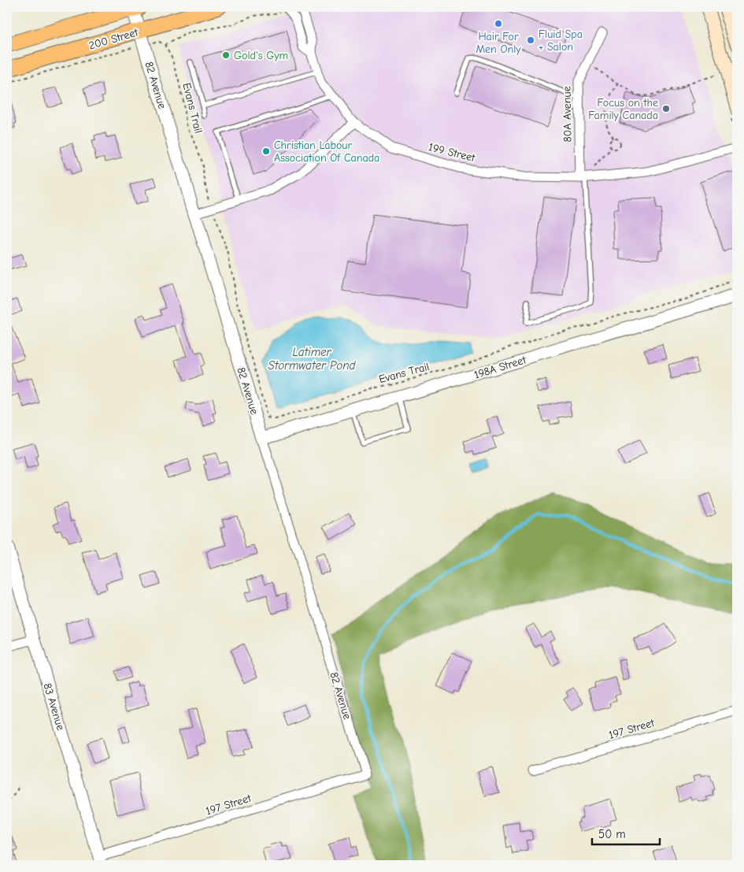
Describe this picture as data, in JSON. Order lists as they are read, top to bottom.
{
  "streets": {
    "main road": ["200 Street"],
    "street": [
      "82 Avenue",
      "80A Avenue",
      "199 Street",
      "198A Street",
      "83 Avenue",
      "197 Street"
    ],
    "path": ["Evans Trail"]
  },
  "crossings": [
    ["200 Street", "82 Avenue"],
    ["82 Avenue", "198A Street"],
    ["82 Avenue", "197 Street"],
    ["80A Avenue", "199 Street"],
    ["83 Avenue", "197 Street"]
  ],
  "water": ["Latimer Stormwater Pond"],
  "places": [
    "Hair For Men Only",
    "Fluid Spa + Salon",
    "Gold's Gym",
    "Focus on the Family Canada",
    "Christian Labour Association Of Canada"
  ],
  "scale_bar": "50 m"
}
